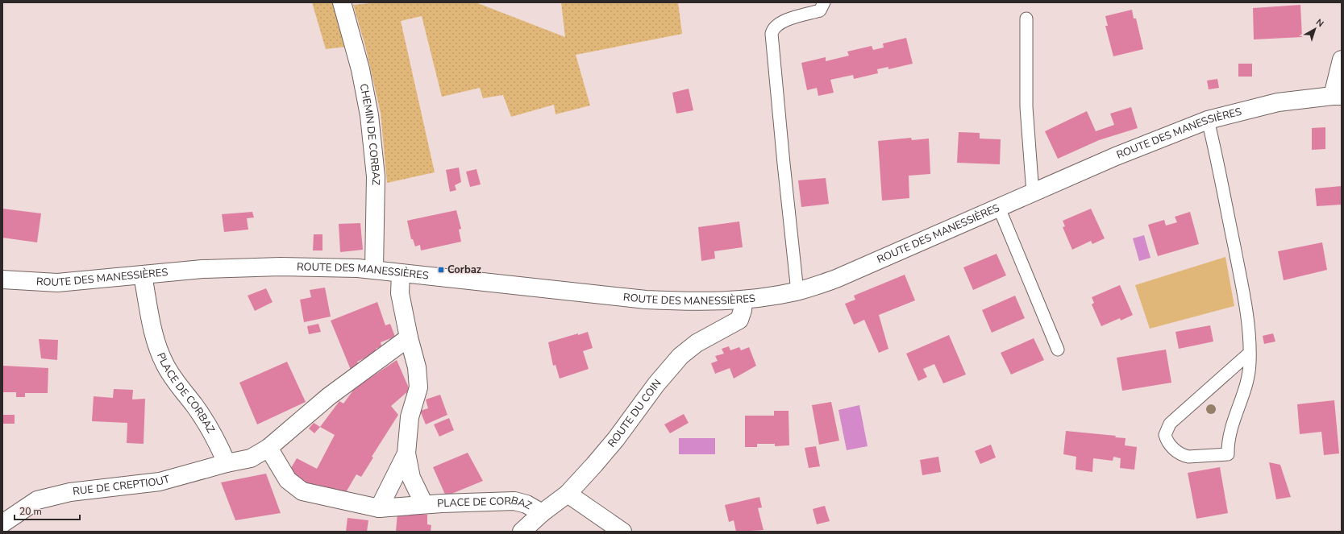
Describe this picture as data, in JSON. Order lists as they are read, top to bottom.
{
  "streets": {
    "street": [
      "ROUTE DES MANESSIÈRES",
      "CHEMIN DE CORBAZ",
      "PLACE DE CORBAZ",
      "ROUTE DU COIN",
      "RUE DE CREPTIOUT"
    ]
  },
  "crossings": [
    ["ROUTE DES MANESSIÈRES", "CHEMIN DE CORBAZ"],
    ["ROUTE DES MANESSIÈRES", "PLACE DE CORBAZ"],
    ["ROUTE DES MANESSIÈRES", "ROUTE DU COIN"],
    ["PLACE DE CORBAZ", "ROUTE DU COIN"],
    ["PLACE DE CORBAZ", "RUE DE CREPTIOUT"]
  ],
  "places": {
    "transit": ["Corbaz"]
  },
  "scale_bar": "20 m",
  "north": "top right"
}
